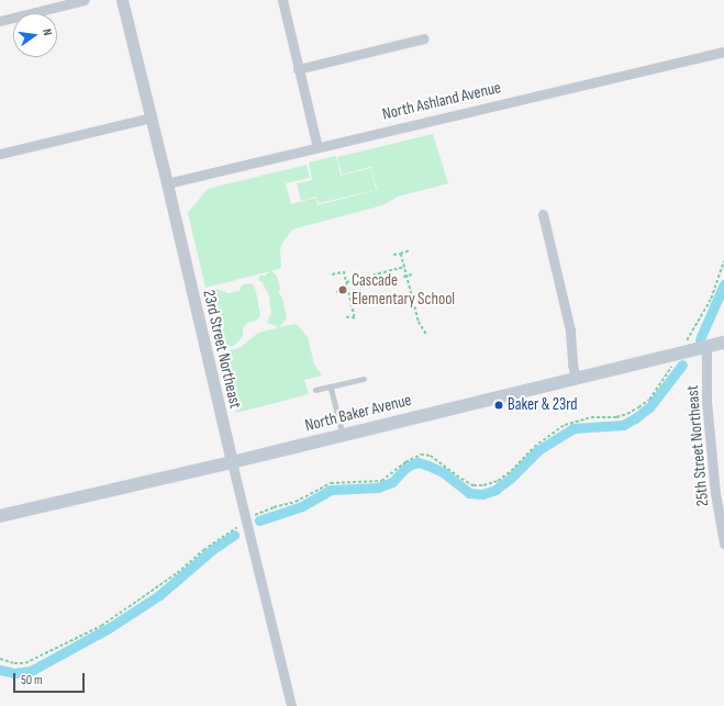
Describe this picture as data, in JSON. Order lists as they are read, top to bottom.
{
  "streets": {
    "main road": ["North Baker Avenue"],
    "street": ["North Ashland Avenue", "23rd Street Northeast", "25th Street Northeast"]
  },
  "crossings": [
    ["North Ashland Avenue", "23rd Street Northeast"],
    ["23rd Street Northeast", "North Baker Avenue"],
    ["North Baker Avenue", "25th Street Northeast"]
  ],
  "places": ["Cascade Elementary School", "Baker & 23rd"],
  "scale_bar": "50 m",
  "north": "right"
}
